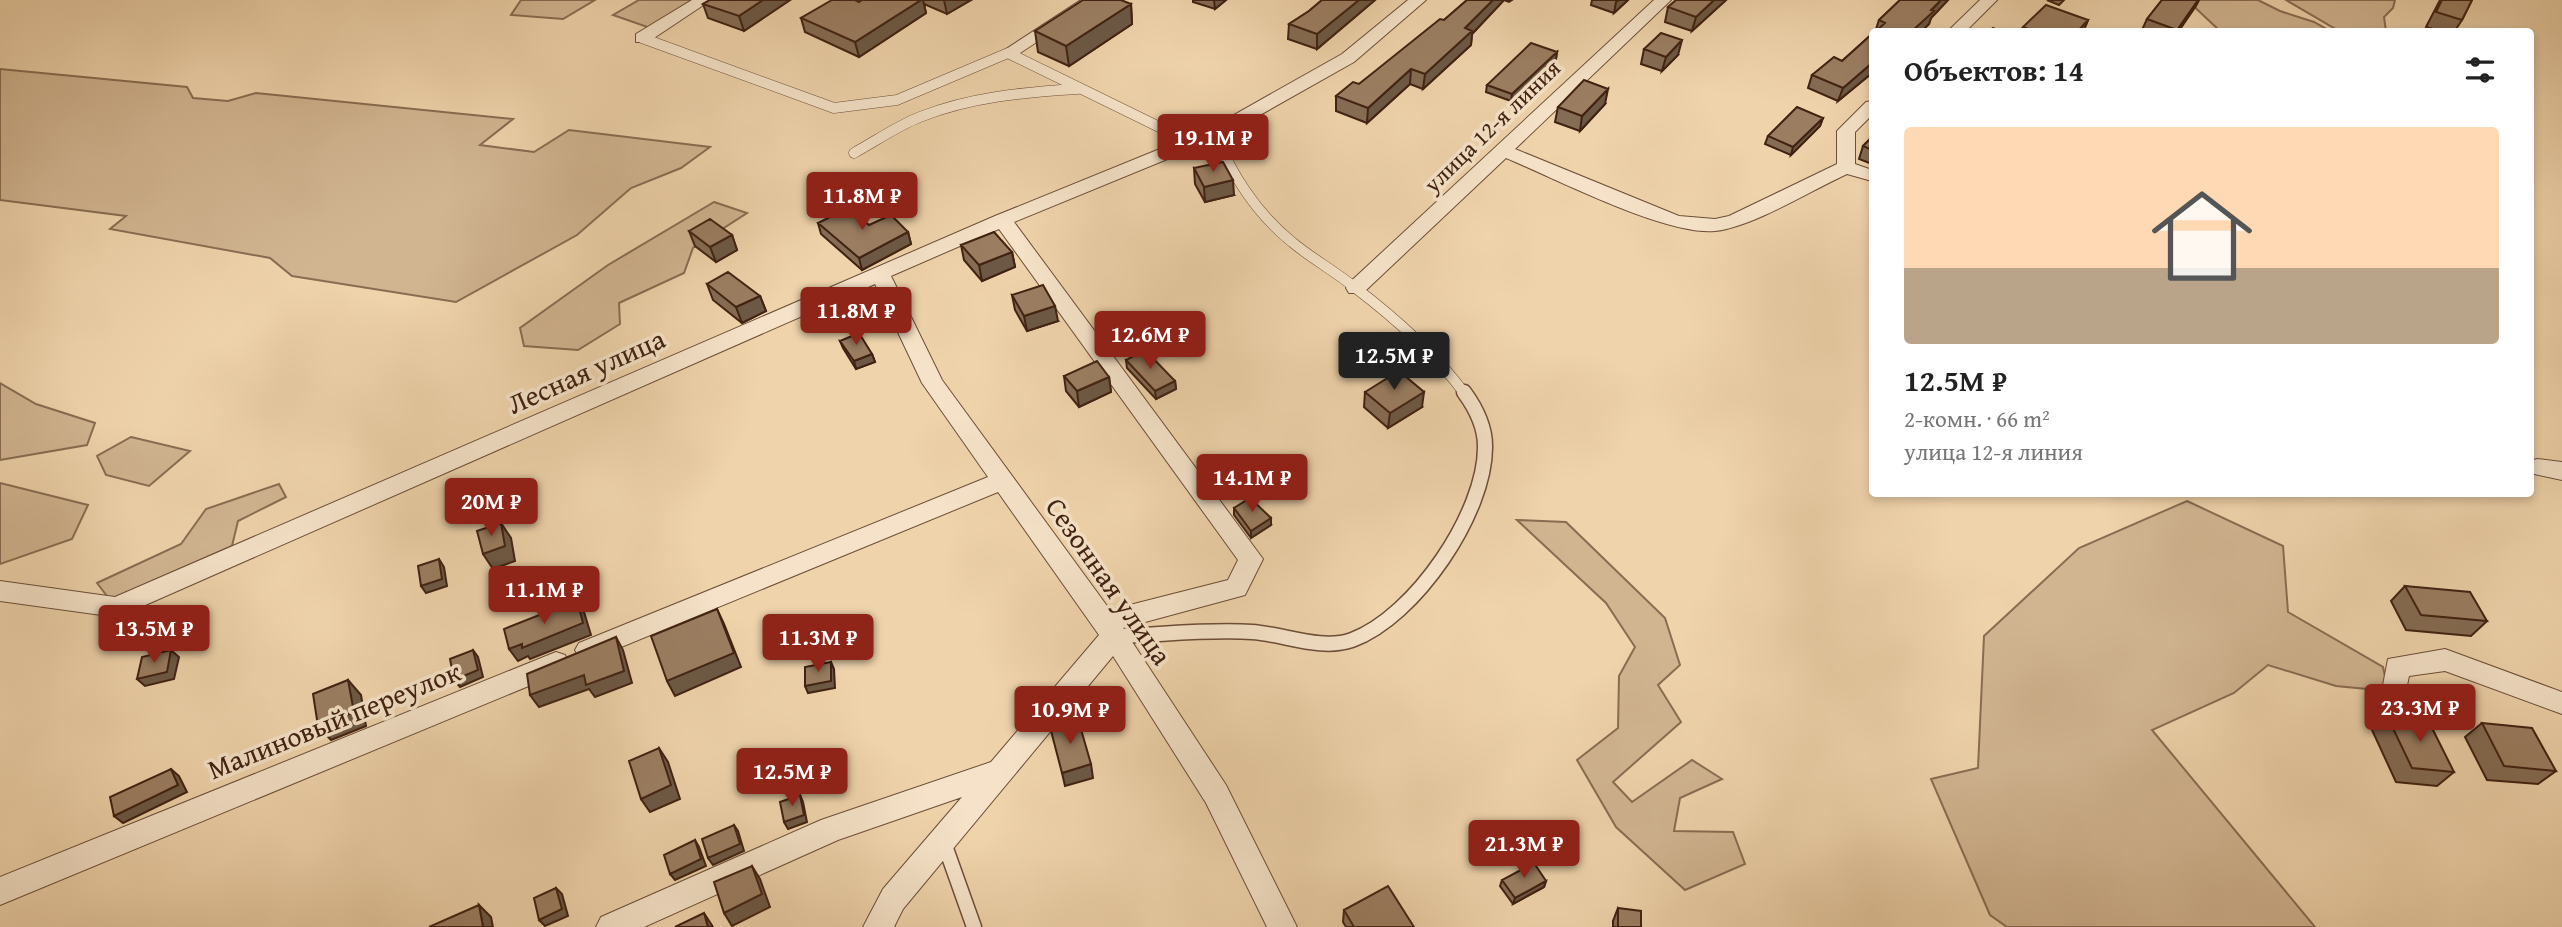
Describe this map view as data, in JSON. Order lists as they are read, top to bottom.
{
  "streets": {
    "street": [
      "улица 12-я линия",
      "Лесная улица",
      "Сезонная улица",
      "Малиновый переулок"
    ]
  },
  "crossings": [
    ["Лесная улица", "Сезонная улица"],
    ["Сезонная улица", "Малиновый переулок"]
  ],
  "page": {
    "heading": "Объектов: 14",
    "list": [
      {
        "name": "12.5M ₽",
        "note": "2-комн. · 66 m² · улица 12-я линия"
      }
    ],
    "price": [
      "19.1M ₽",
      "11.8M ₽",
      "11.8M ₽",
      "12.6M ₽",
      "12.5M ₽",
      "14.1M ₽",
      "20M ₽",
      "11.1M ₽",
      "13.5M ₽",
      "11.3M ₽",
      "23.3M ₽",
      "10.9M ₽",
      "12.5M ₽",
      "21.3M ₽"
    ]
  }
}
